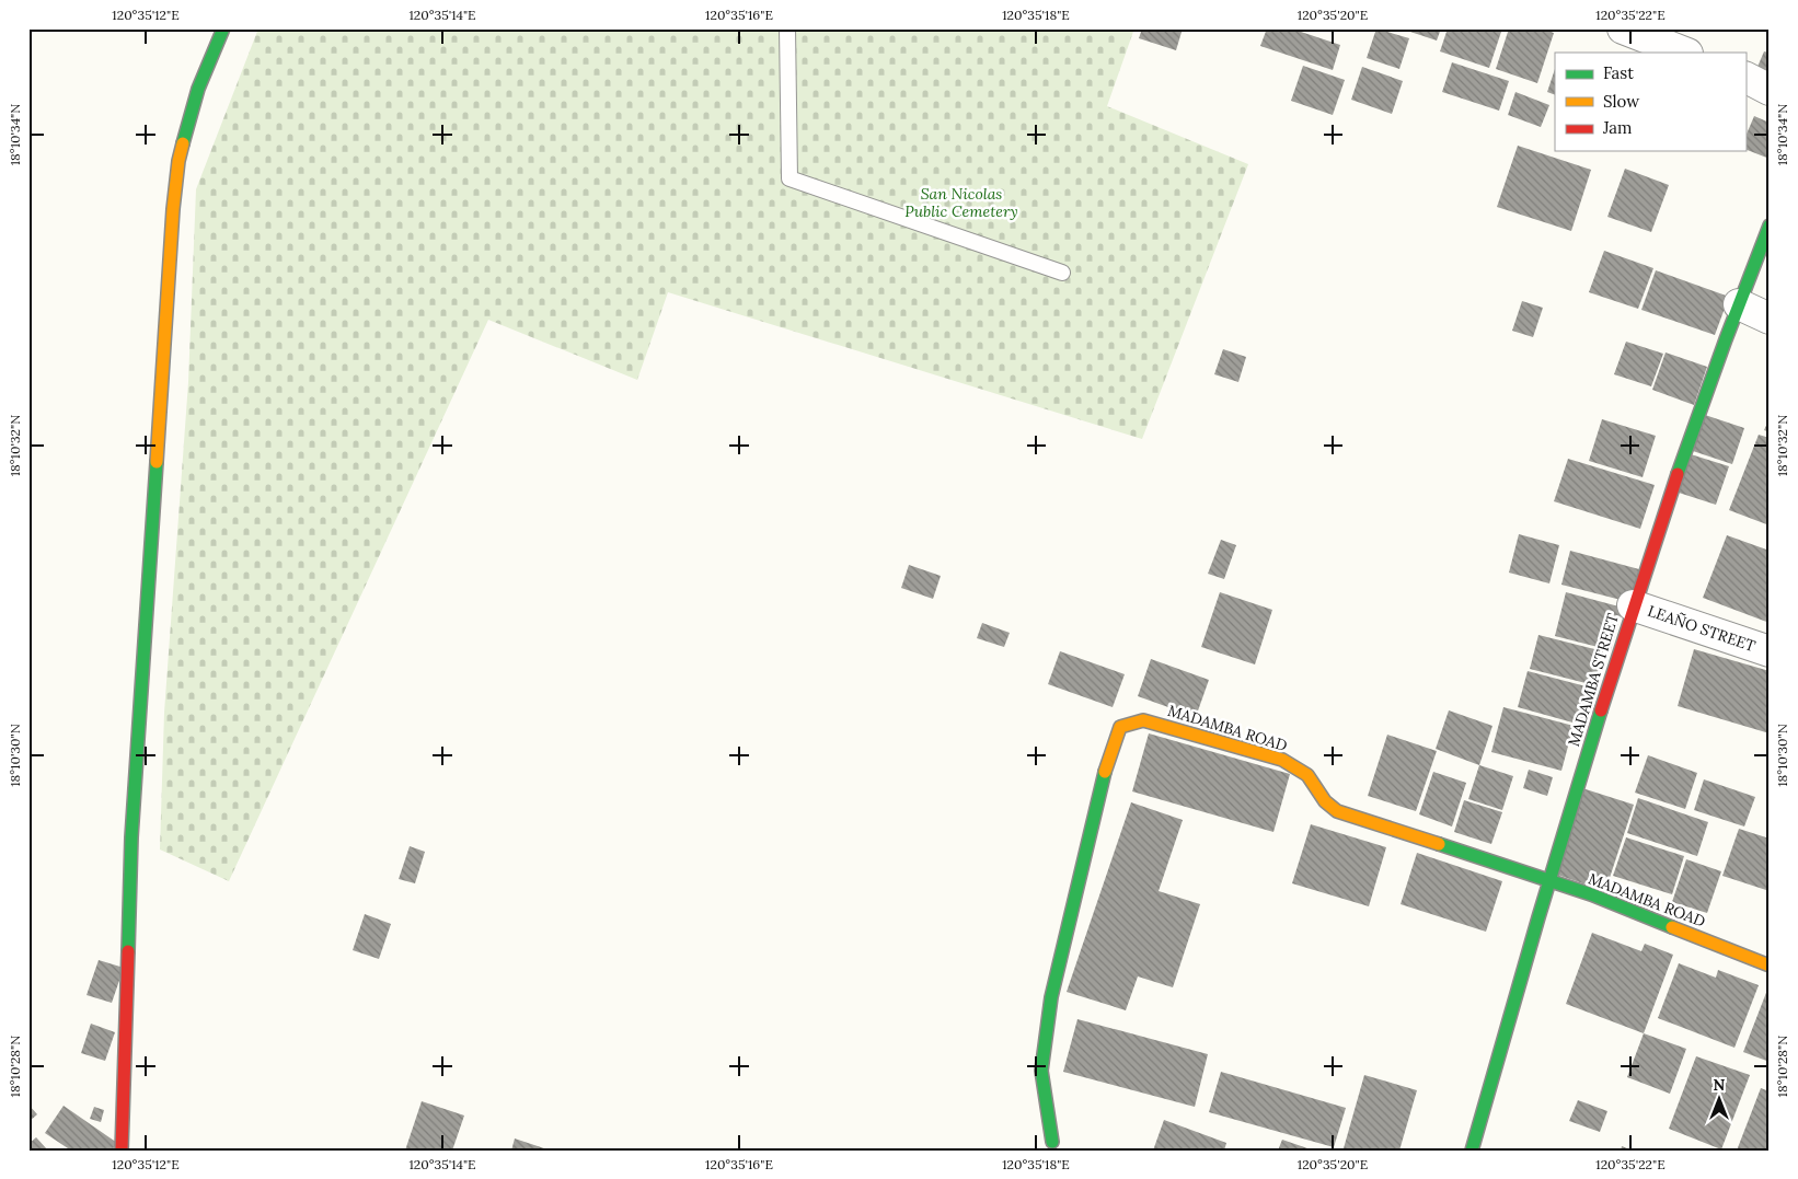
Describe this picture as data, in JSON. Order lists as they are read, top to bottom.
{
  "streets": {
    "street": ["LEAÑO STREET", "MADAMBA STREET", "MADAMBA ROAD"]
  },
  "crossings": [
    ["LEAÑO STREET", "MADAMBA STREET"],
    ["MADAMBA STREET", "MADAMBA ROAD"]
  ],
  "parks": ["San Nicolas Public Cemetery"],
  "legend": ["Fast", "Slow", "Jam"],
  "north": "top",
  "coordinates": [
    "120°35'12\"E",
    "120°35'14\"E",
    "120°35'16\"E",
    "120°35'18\"E",
    "120°35'20\"E",
    "120°35'22\"E",
    "18°10'34\"N",
    "18°10'32\"N",
    "18°10'30\"N",
    "18°10'28\"N"
  ]
}
